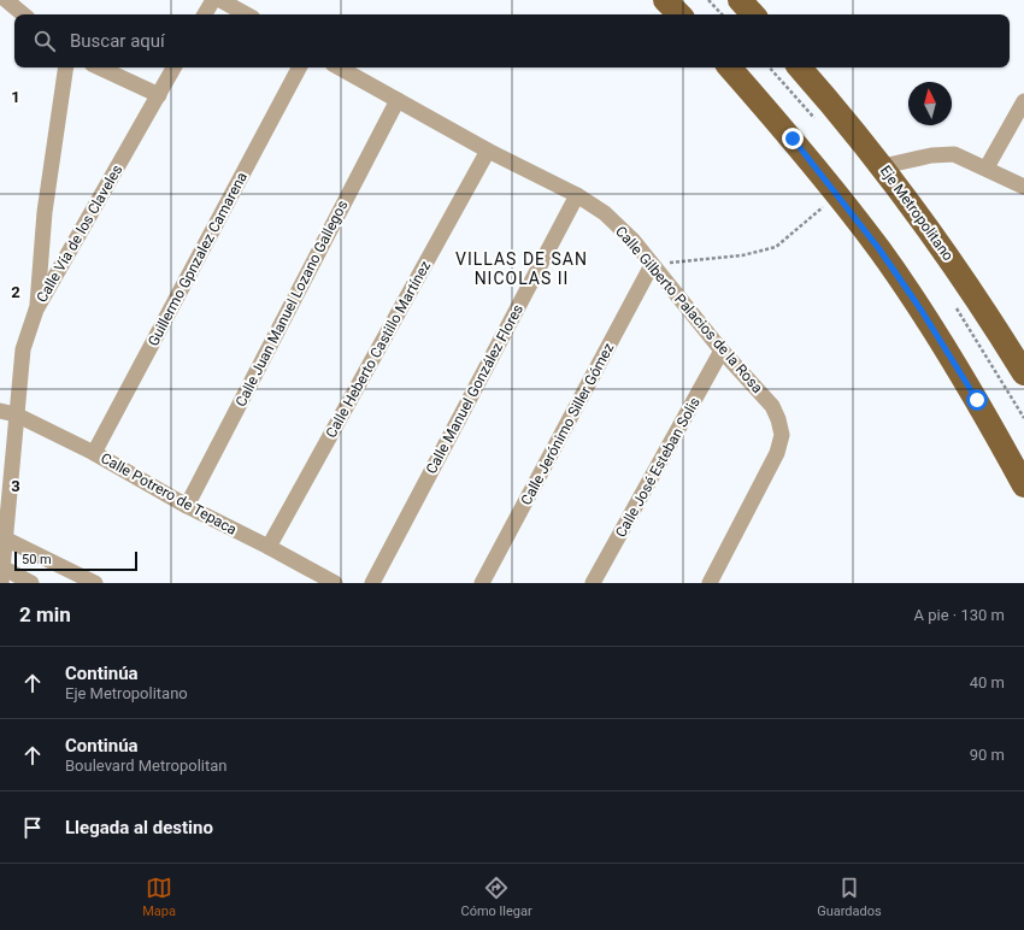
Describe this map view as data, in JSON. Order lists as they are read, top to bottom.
{
  "streets": {
    "main road": ["Eje Metropolitano"],
    "street": [
      "Calle Vía de los Claveles",
      "Guillermo Gpnzalez Camarena",
      "Calle Juan Manuel Lozano Gallegos",
      "Calle Gilberto Palacios de la Rosa",
      "Calle Heberto Castillo Martínez",
      "Calle Manuel González Flores",
      "Calle Jerónimo Siller Gómez",
      "Calle José Esteban Solis",
      "Calle Potrero de Tepaca"
    ]
  },
  "crossings": [
    ["Calle Vía de los Claveles", "Calle Potrero de Tepaca"],
    ["Guillermo Gpnzalez Camarena", "Calle Potrero de Tepaca"],
    ["Calle Juan Manuel Lozano Gallegos", "Calle Gilberto Palacios de la Rosa"],
    ["Calle Juan Manuel Lozano Gallegos", "Calle Potrero de Tepaca"],
    ["Calle Gilberto Palacios de la Rosa", "Calle Heberto Castillo Martínez"],
    ["Calle Gilberto Palacios de la Rosa", "Calle Manuel González Flores"],
    ["Calle Gilberto Palacios de la Rosa", "Calle Jerónimo Siller Gómez"],
    ["Calle Gilberto Palacios de la Rosa", "Calle José Esteban Solis"],
    ["Calle Heberto Castillo Martínez", "Calle Potrero de Tepaca"]
  ],
  "districts": ["VILLAS DE SAN NICOLAS II"],
  "scale_bar": "50 m",
  "north": "top",
  "page": {
    "search": "Buscar aquí",
    "scale": "50 m",
    "heading": ["2 min", "A pie · 130 m"],
    "list": [
      ["Continúa", "Eje Metropolitano", "40 m"],
      ["Continúa", "Boulevard Metropolitan", "90 m"],
      "Llegada al destino"
    ],
    "nav": ["Mapa", "Cómo llegar", "Guardados"]
  },
  "grid": {
    "rows": ["1", "2", "3"]
  }
}
